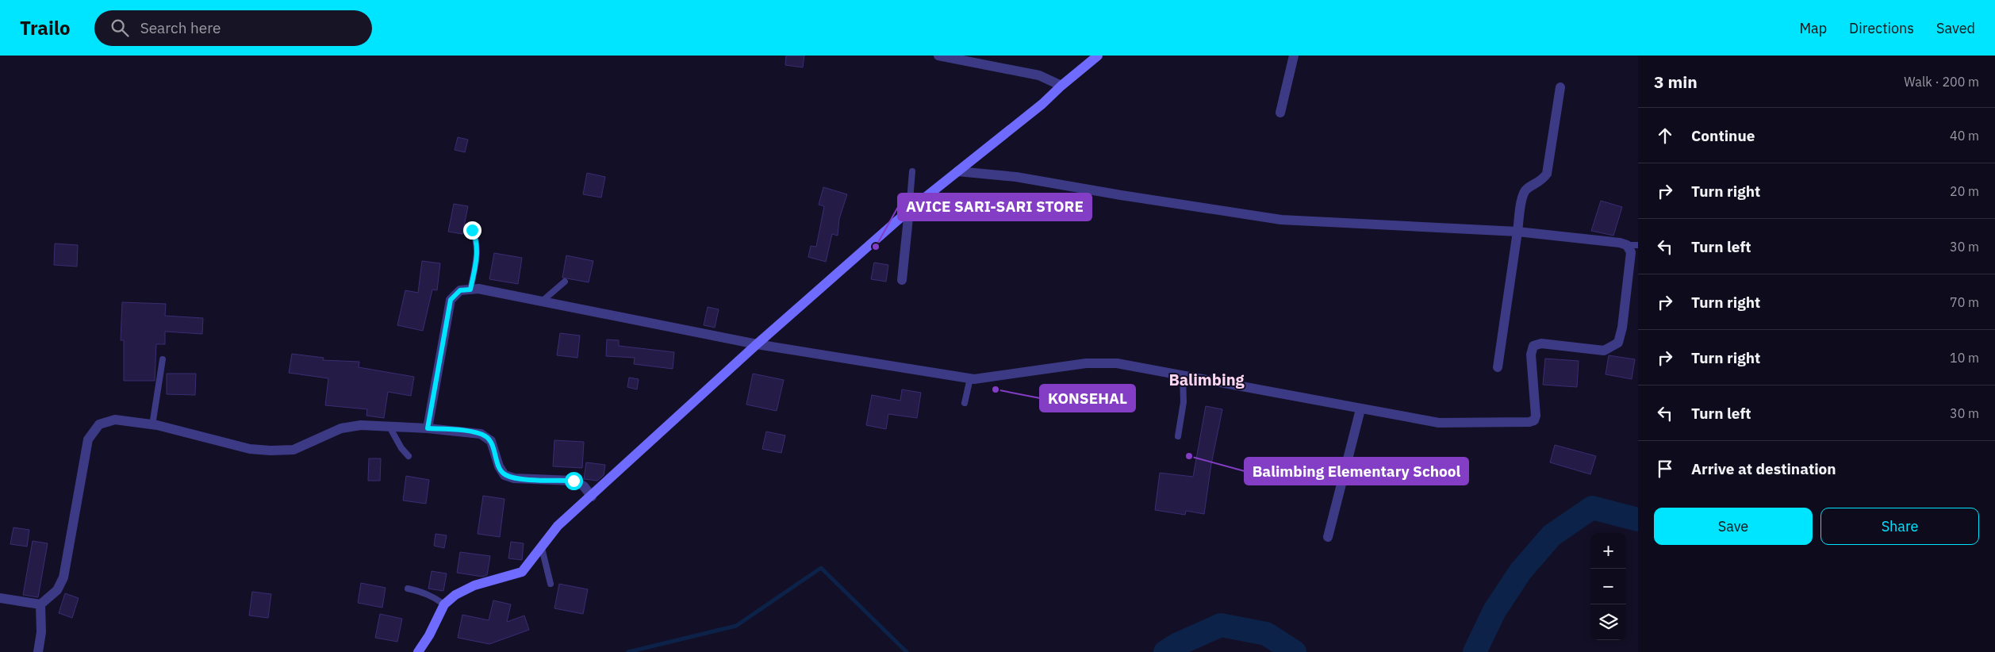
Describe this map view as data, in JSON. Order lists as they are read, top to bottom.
{
  "districts": ["Balimbing"],
  "places": ["AVICE SARI-SARI STORE", "KONSEHAL", "Balimbing Elementary School"],
  "page": {
    "header": "Trailo",
    "search": "Search here",
    "nav": ["Map", "Directions", "Saved"],
    "heading": ["3 min", "Walk · 200 m"],
    "list": [
      ["Continue", "40 m"],
      ["Turn right", "20 m"],
      ["Turn left", "30 m"],
      ["Turn right", "70 m"],
      ["Turn right", "10 m"],
      ["Turn left", "30 m"],
      "Arrive at destination"
    ],
    "buttons": ["Save", "Share"],
    "map_buttons": ["+", "−"]
  }
}
